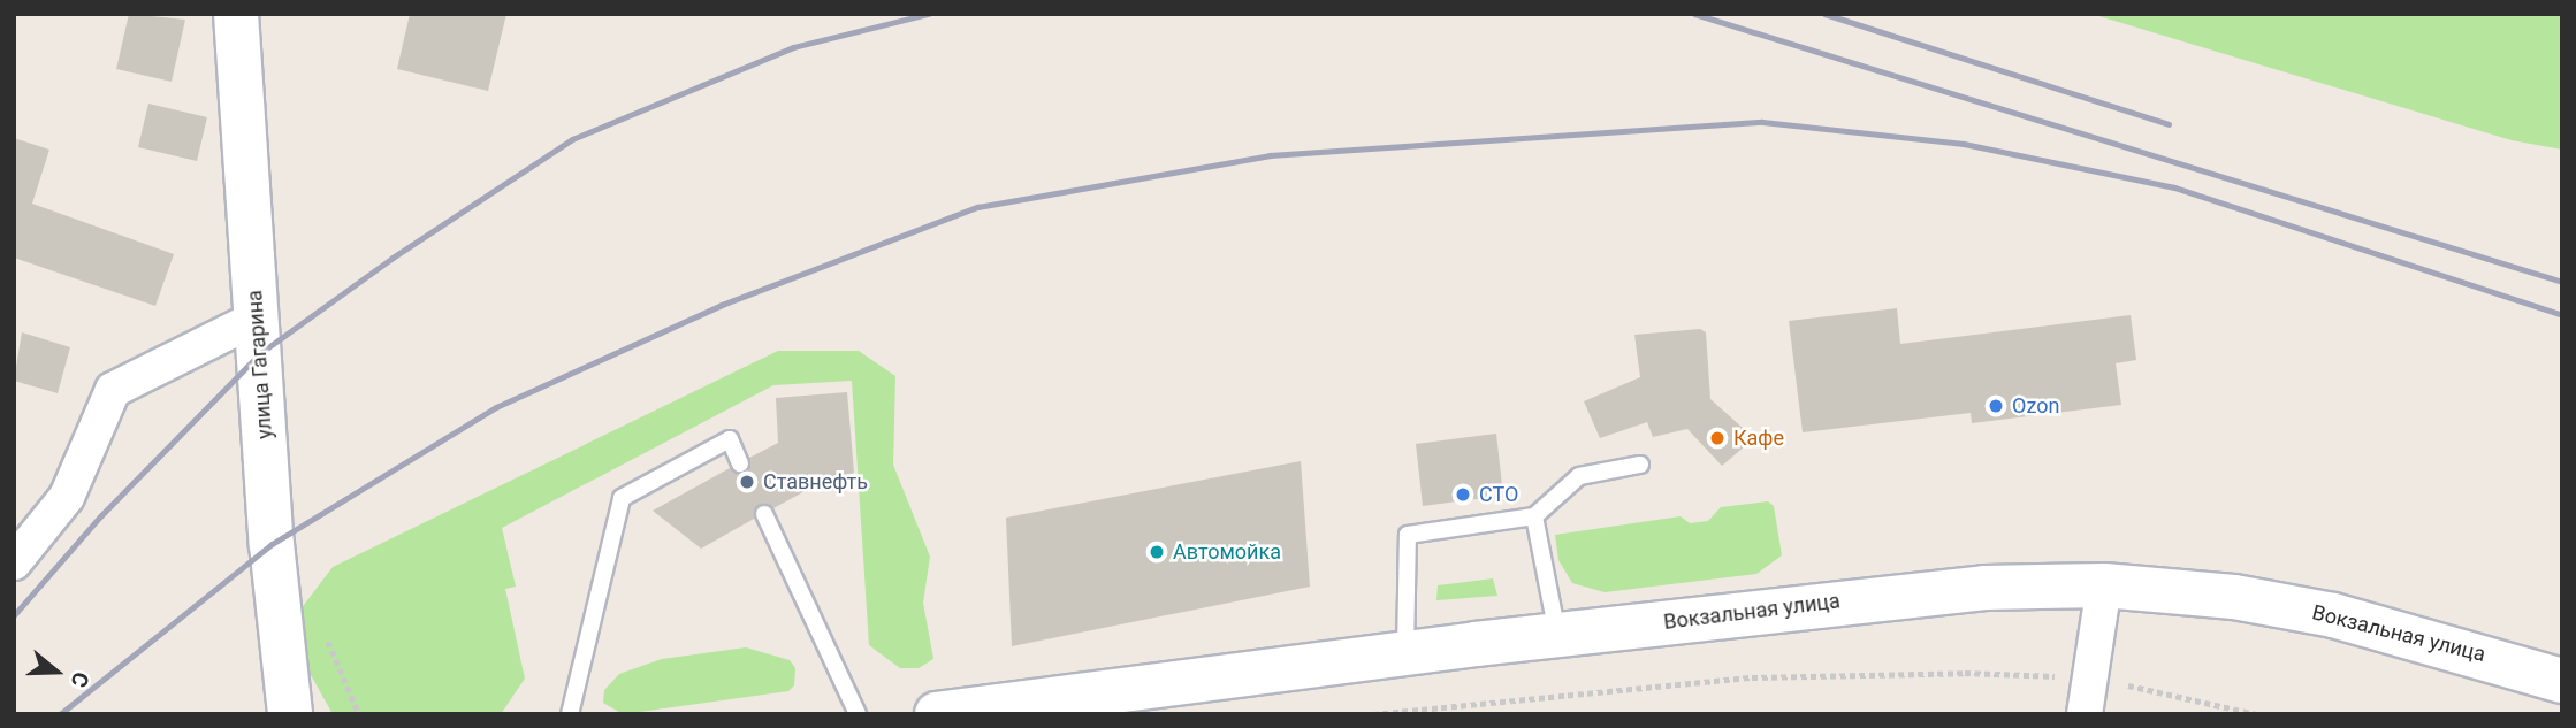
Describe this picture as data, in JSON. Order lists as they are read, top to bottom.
{
  "streets": {
    "main road": ["улица Гагарина", "Вокзальная улица"]
  },
  "places": [
    "Ozon",
    "Кафе",
    "Ставнефть",
    "СТО",
    "Автомойка"
  ],
  "north": "right"
}
